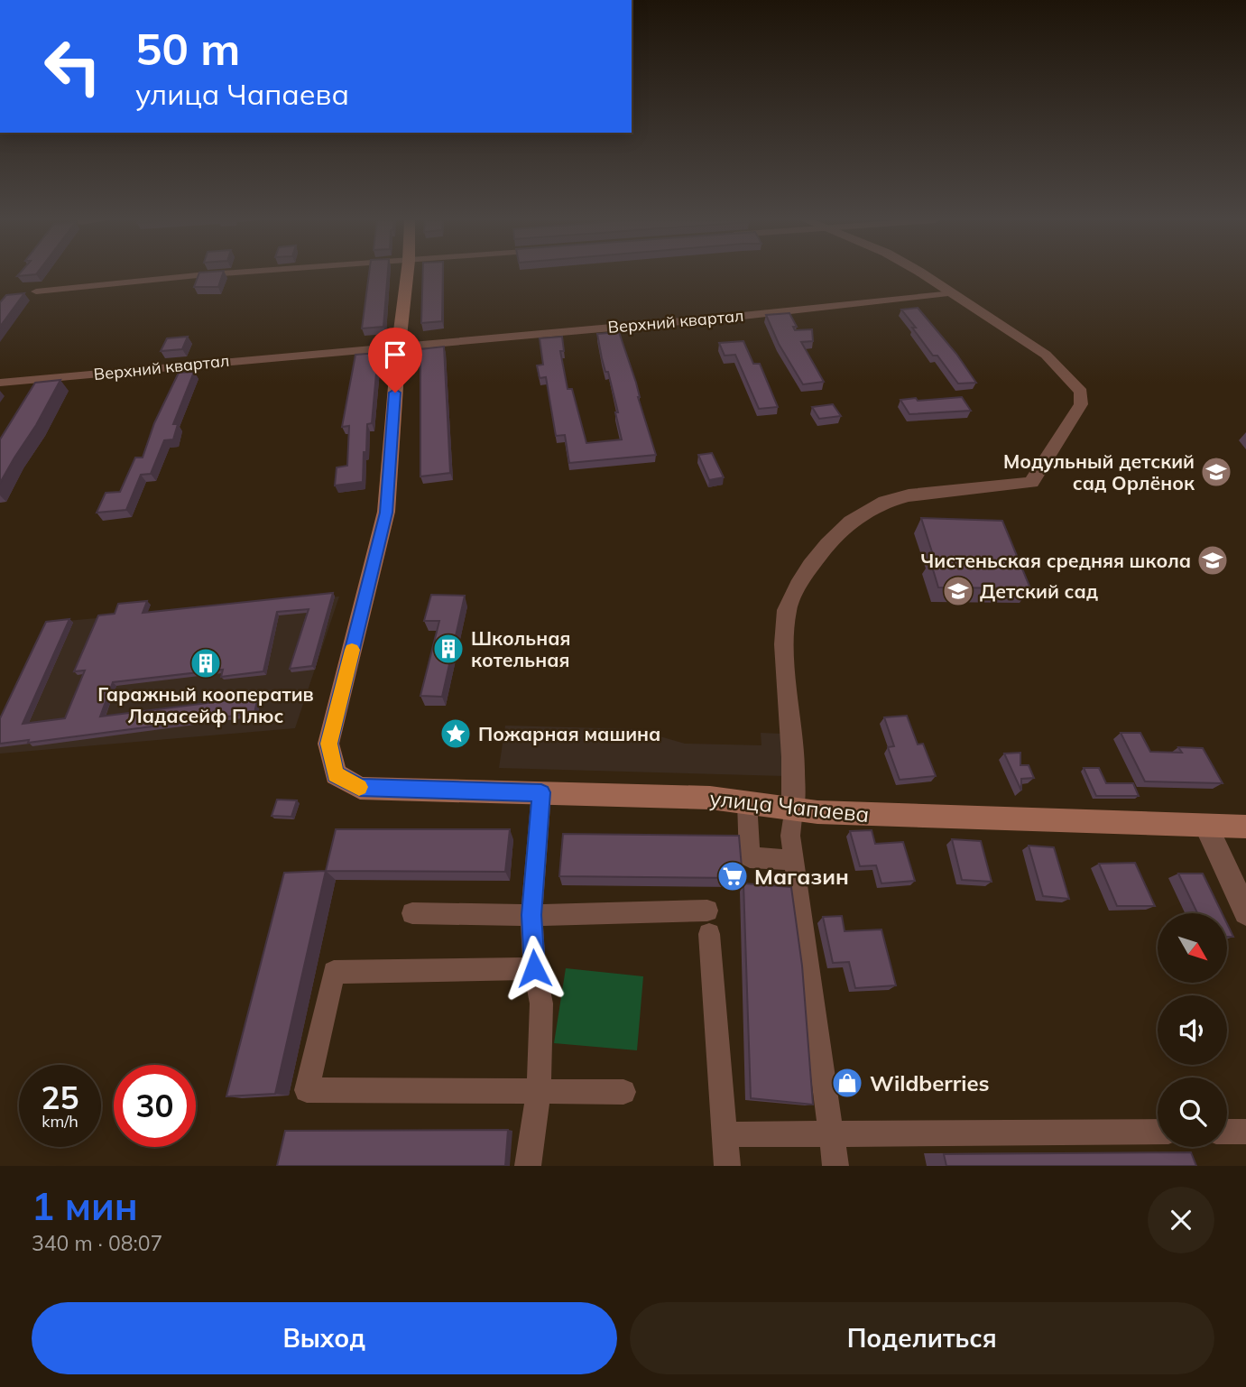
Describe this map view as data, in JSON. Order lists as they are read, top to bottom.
{
  "streets": {
    "main road": ["улица Чапаева"],
    "street": ["Верхний квартал"]
  },
  "crossings": [
    ["Верхний квартал", "улица Чапаева"]
  ],
  "places": {
    "school or university": ["Модульный детский сад Орлёнок", "Чистеньская средняя школа", "Детский сад"],
    "building": ["Школьная котельная", "Гаражный кооператив Ладасейф Плюс"],
    "place": ["Пожарная машина"],
    "supermarket": ["Магазин"],
    "shop": ["Wildberries"]
  },
  "north": "bottom right",
  "page": {
    "turn": ["50 m", "улица Чапаева"],
    "speed": "25 km/h",
    "limit": "30",
    "heading": ["1 мин", "340 m · 08:07"],
    "buttons": ["Выход", "Поделиться"]
  }
}
